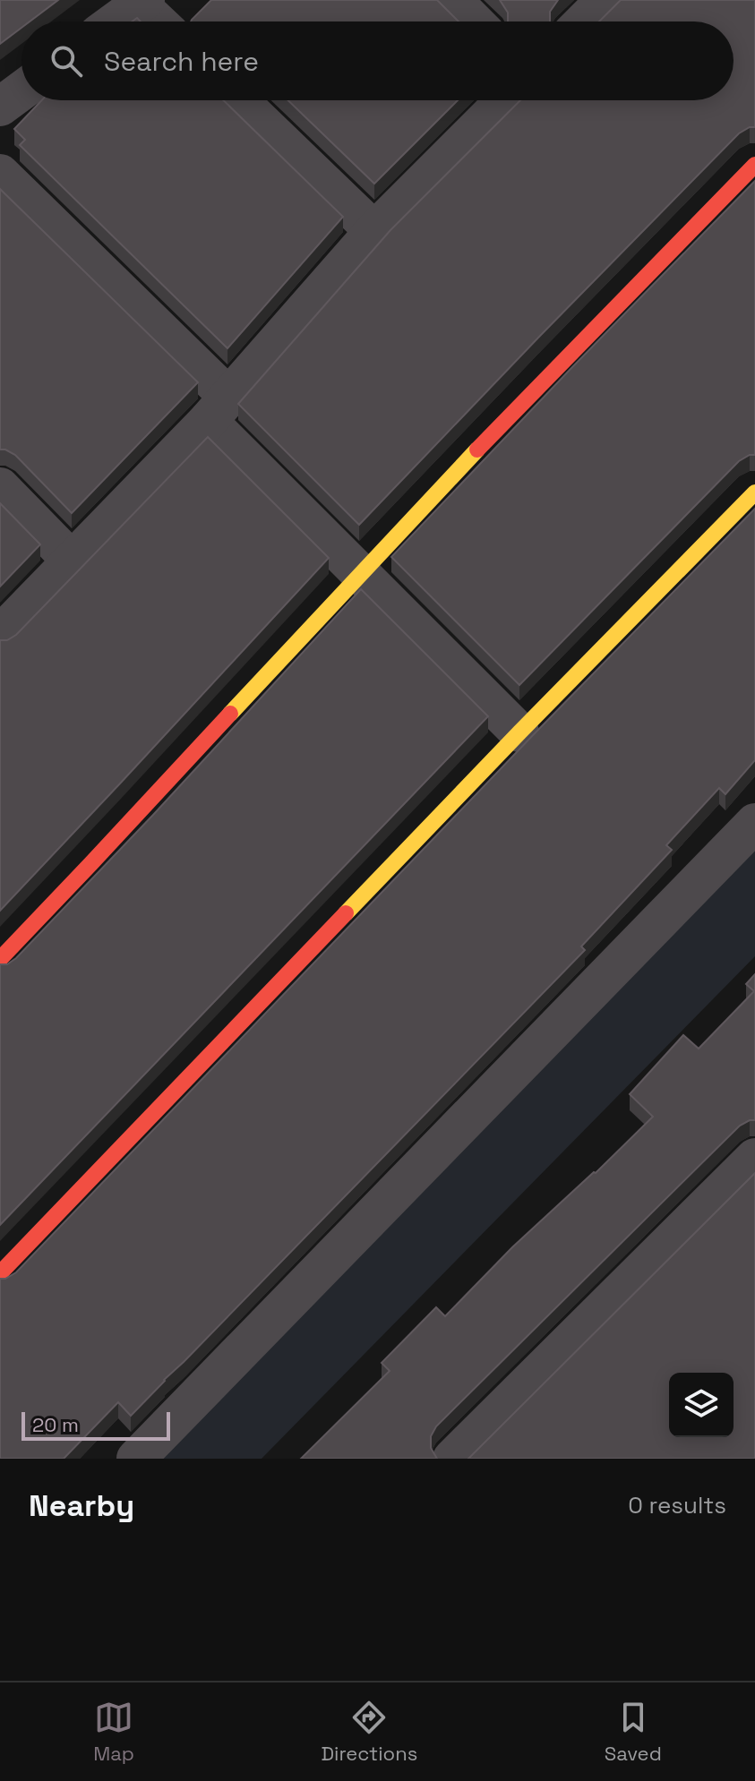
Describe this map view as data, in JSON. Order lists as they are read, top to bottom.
{
  "scale_bar": "20 m",
  "page": {
    "search": "Search here",
    "scale": "20 m",
    "heading": ["Nearby", "0 results"],
    "nav": ["Map", "Directions", "Saved"]
  }
}
